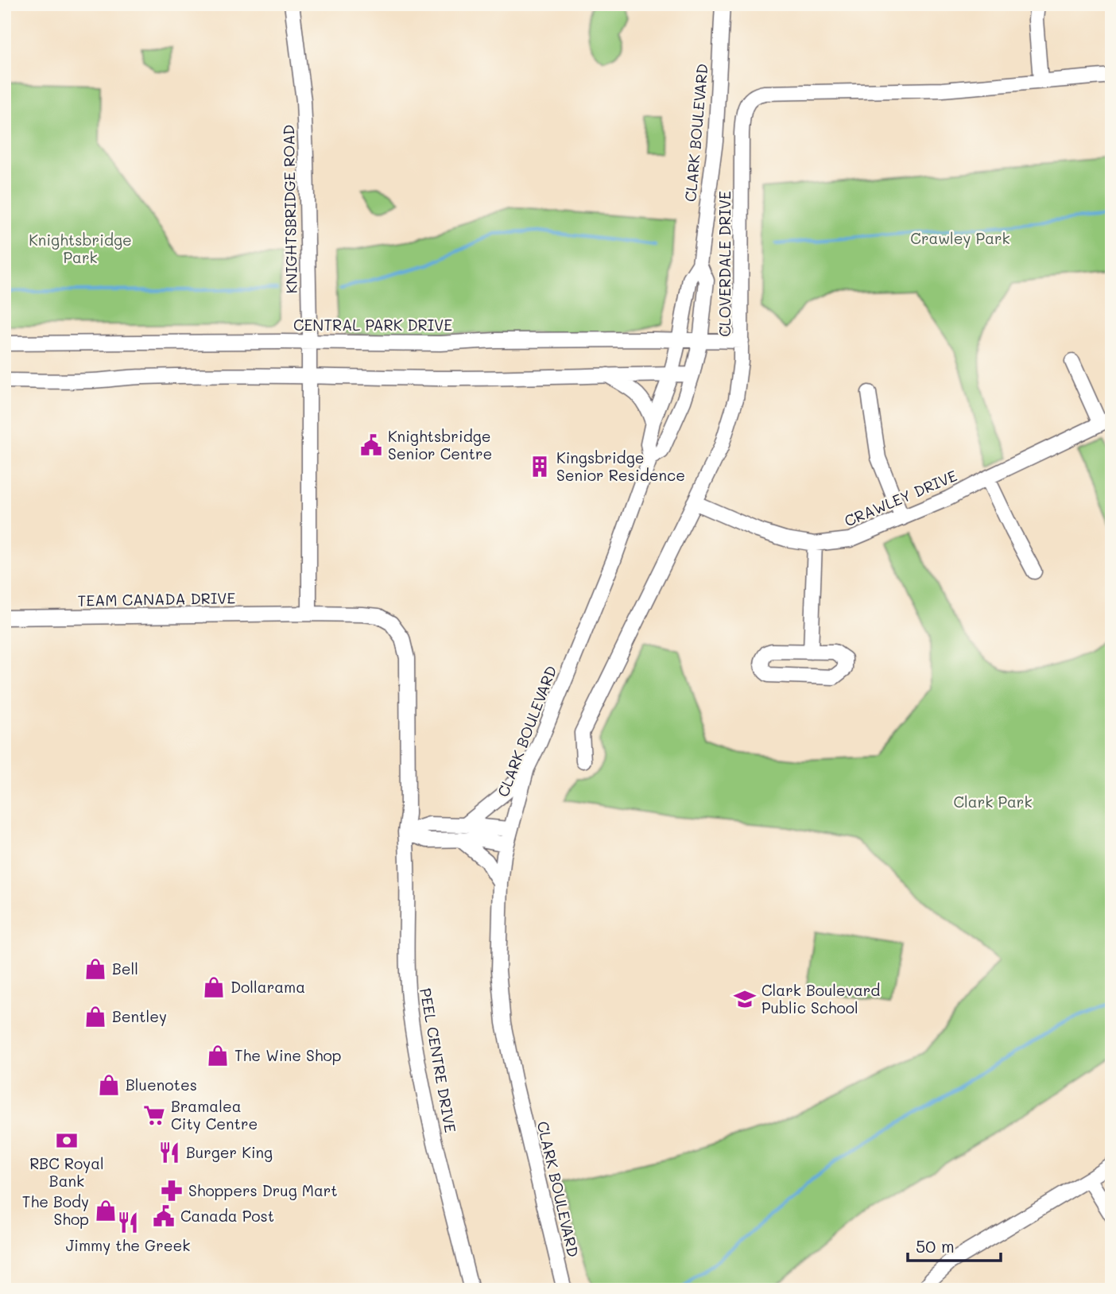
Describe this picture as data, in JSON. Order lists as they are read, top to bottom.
{
  "streets": {
    "street": [
      "CLARK BOULEVARD",
      "KNIGHTSBRIDGE ROAD",
      "CLOVERDALE DRIVE",
      "CENTRAL PARK DRIVE",
      "CRAWLEY DRIVE",
      "TEAM CANADA DRIVE",
      "PEEL CENTRE DRIVE"
    ]
  },
  "crossings": [
    ["CLARK BOULEVARD", "CENTRAL PARK DRIVE"],
    ["KNIGHTSBRIDGE ROAD", "CENTRAL PARK DRIVE"],
    ["KNIGHTSBRIDGE ROAD", "TEAM CANADA DRIVE"],
    ["KNIGHTSBRIDGE ROAD", "PEEL CENTRE DRIVE"],
    ["CLOVERDALE DRIVE", "CENTRAL PARK DRIVE"],
    ["CLOVERDALE DRIVE", "CRAWLEY DRIVE"],
    ["TEAM CANADA DRIVE", "PEEL CENTRE DRIVE"]
  ],
  "parks": ["Crawley Park", "Knightsbridge Park", "Clark Park"],
  "places": {
    "public building": ["Knightsbridge Senior Centre", "Canada Post"],
    "building": ["Kingsbridge Senior Residence"],
    "shop": [
      "Bell",
      "Dollarama",
      "Bentley",
      "The Wine Shop",
      "Bluenotes",
      "The Body Shop"
    ],
    "school or university": ["Clark Boulevard Public School"],
    "supermarket": ["Bramalea City Centre"],
    "bank": ["RBC Royal Bank"],
    "restaurant": ["Burger King", "Jimmy the Greek"],
    "pharmacy": ["Shoppers Drug Mart"]
  },
  "scale_bar": "50 m"
}
